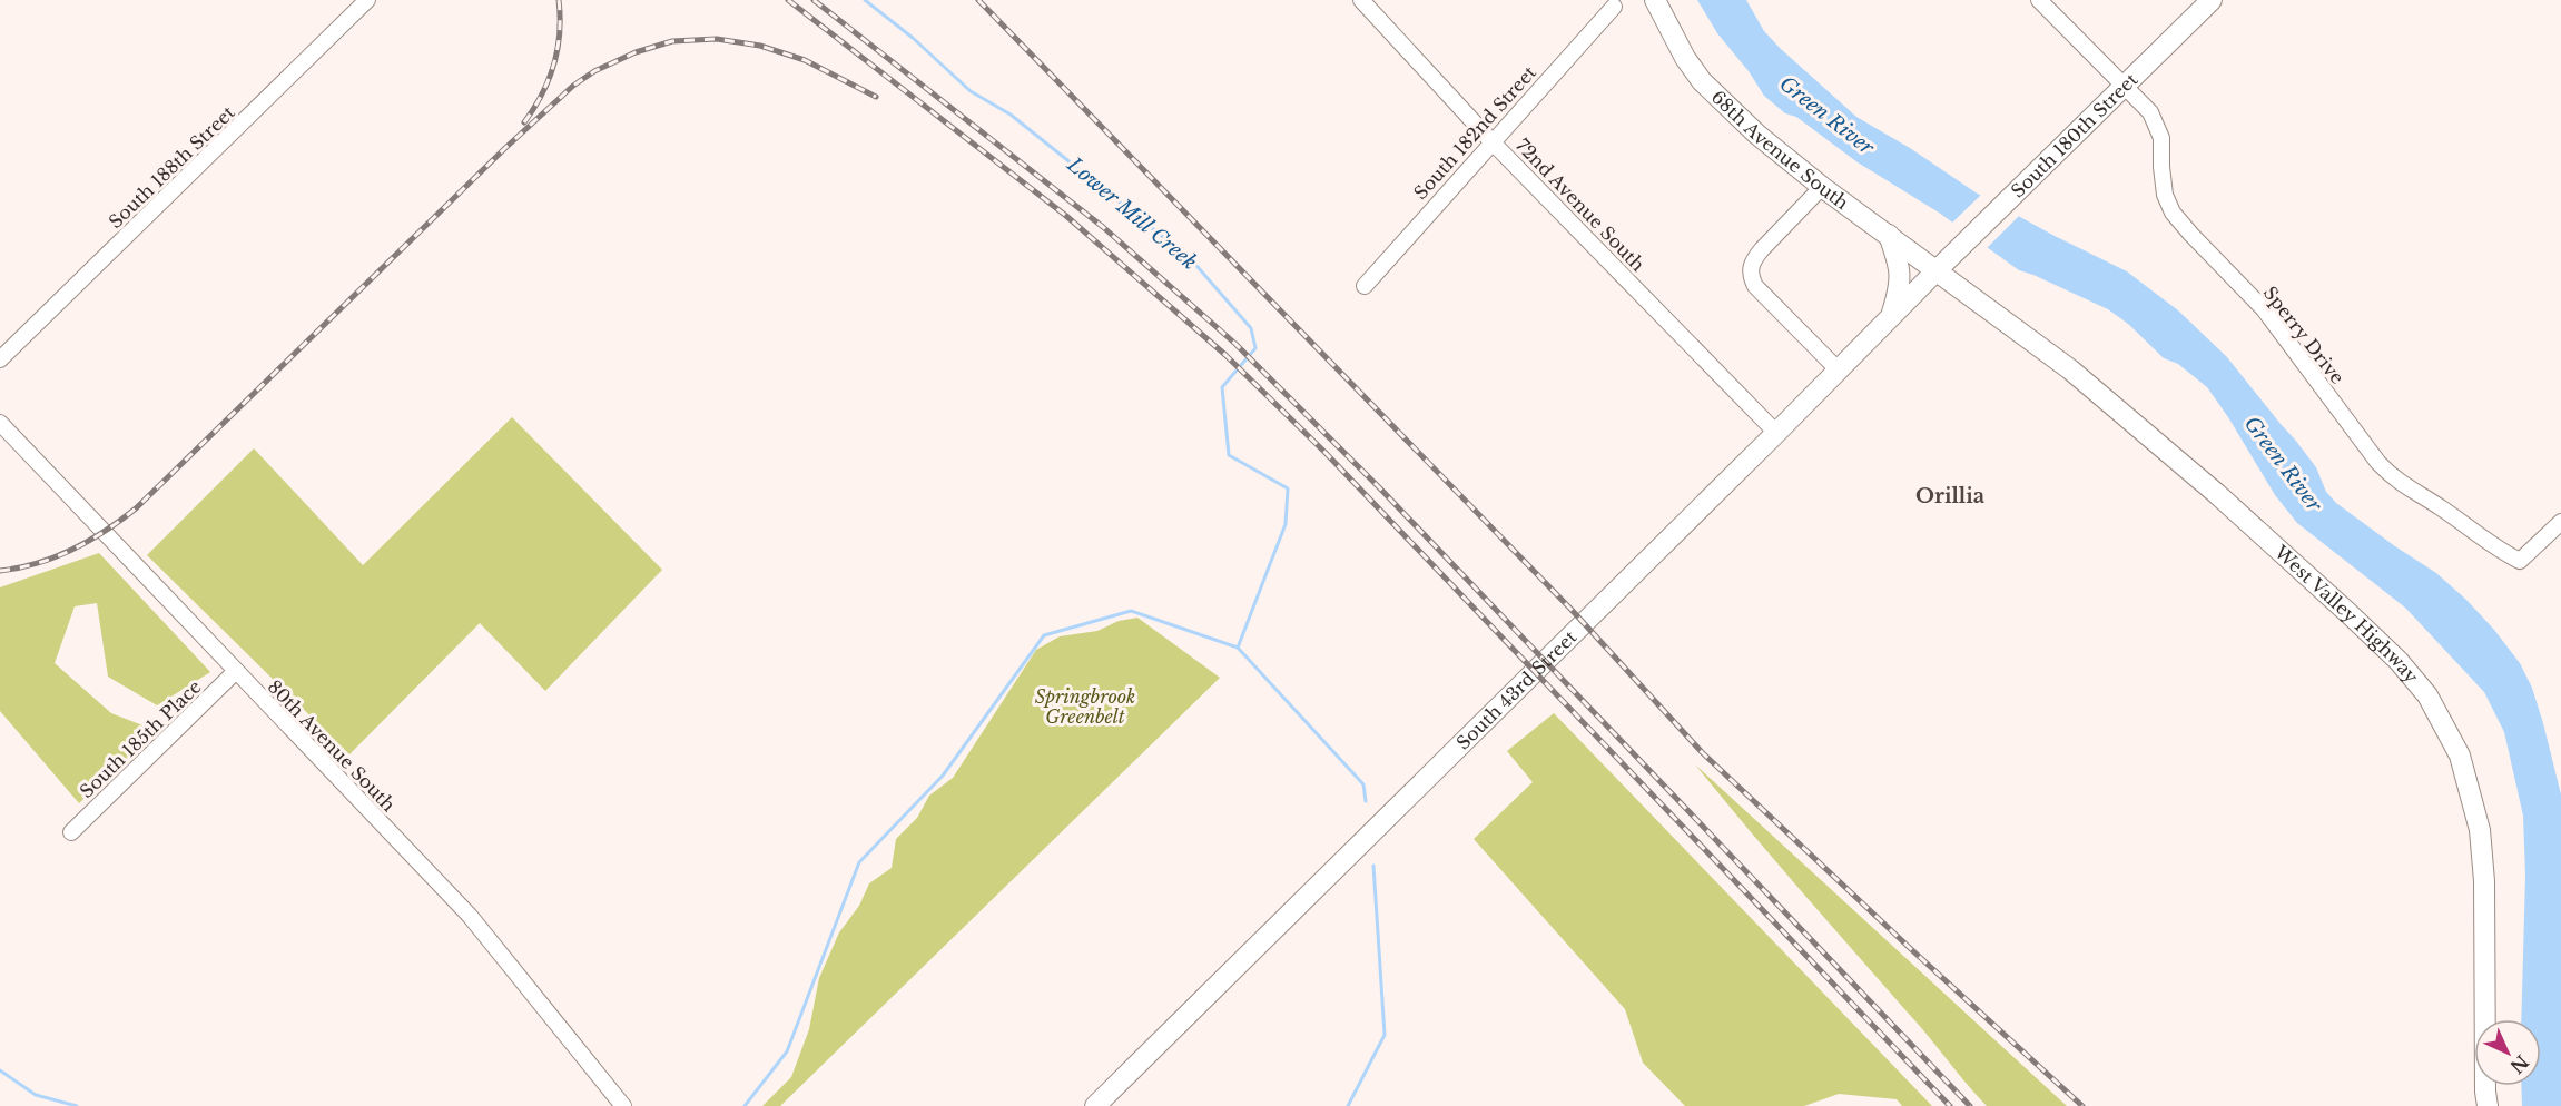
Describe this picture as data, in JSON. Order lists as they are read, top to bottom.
{
  "streets": {
    "main road": [
      "South 180th Street",
      "68th Avenue South",
      "West Valley Highway",
      "South 43rd Street"
    ],
    "street": [
      "South 182nd Street",
      "South 188th Street",
      "72nd Avenue South",
      "Sperry Drive",
      "South 185th Place",
      "80th Avenue South"
    ]
  },
  "crossings": [
    ["South 182nd Street", "72nd Avenue South"],
    ["South 180th Street", "68th Avenue South"],
    ["South 180th Street", "Sperry Drive"],
    ["South 180th Street", "West Valley Highway"],
    ["South 180th Street", "South 43rd Street"],
    ["68th Avenue South", "West Valley Highway"],
    ["68th Avenue South", "South 43rd Street"],
    ["72nd Avenue South", "South 43rd Street"],
    ["West Valley Highway", "South 43rd Street"],
    ["South 185th Place", "80th Avenue South"]
  ],
  "districts": ["Orillia"],
  "water": ["Green River", "Lower Mill Creek"],
  "parks": ["Springbrook Greenbelt"],
  "north": "bottom right"
}
